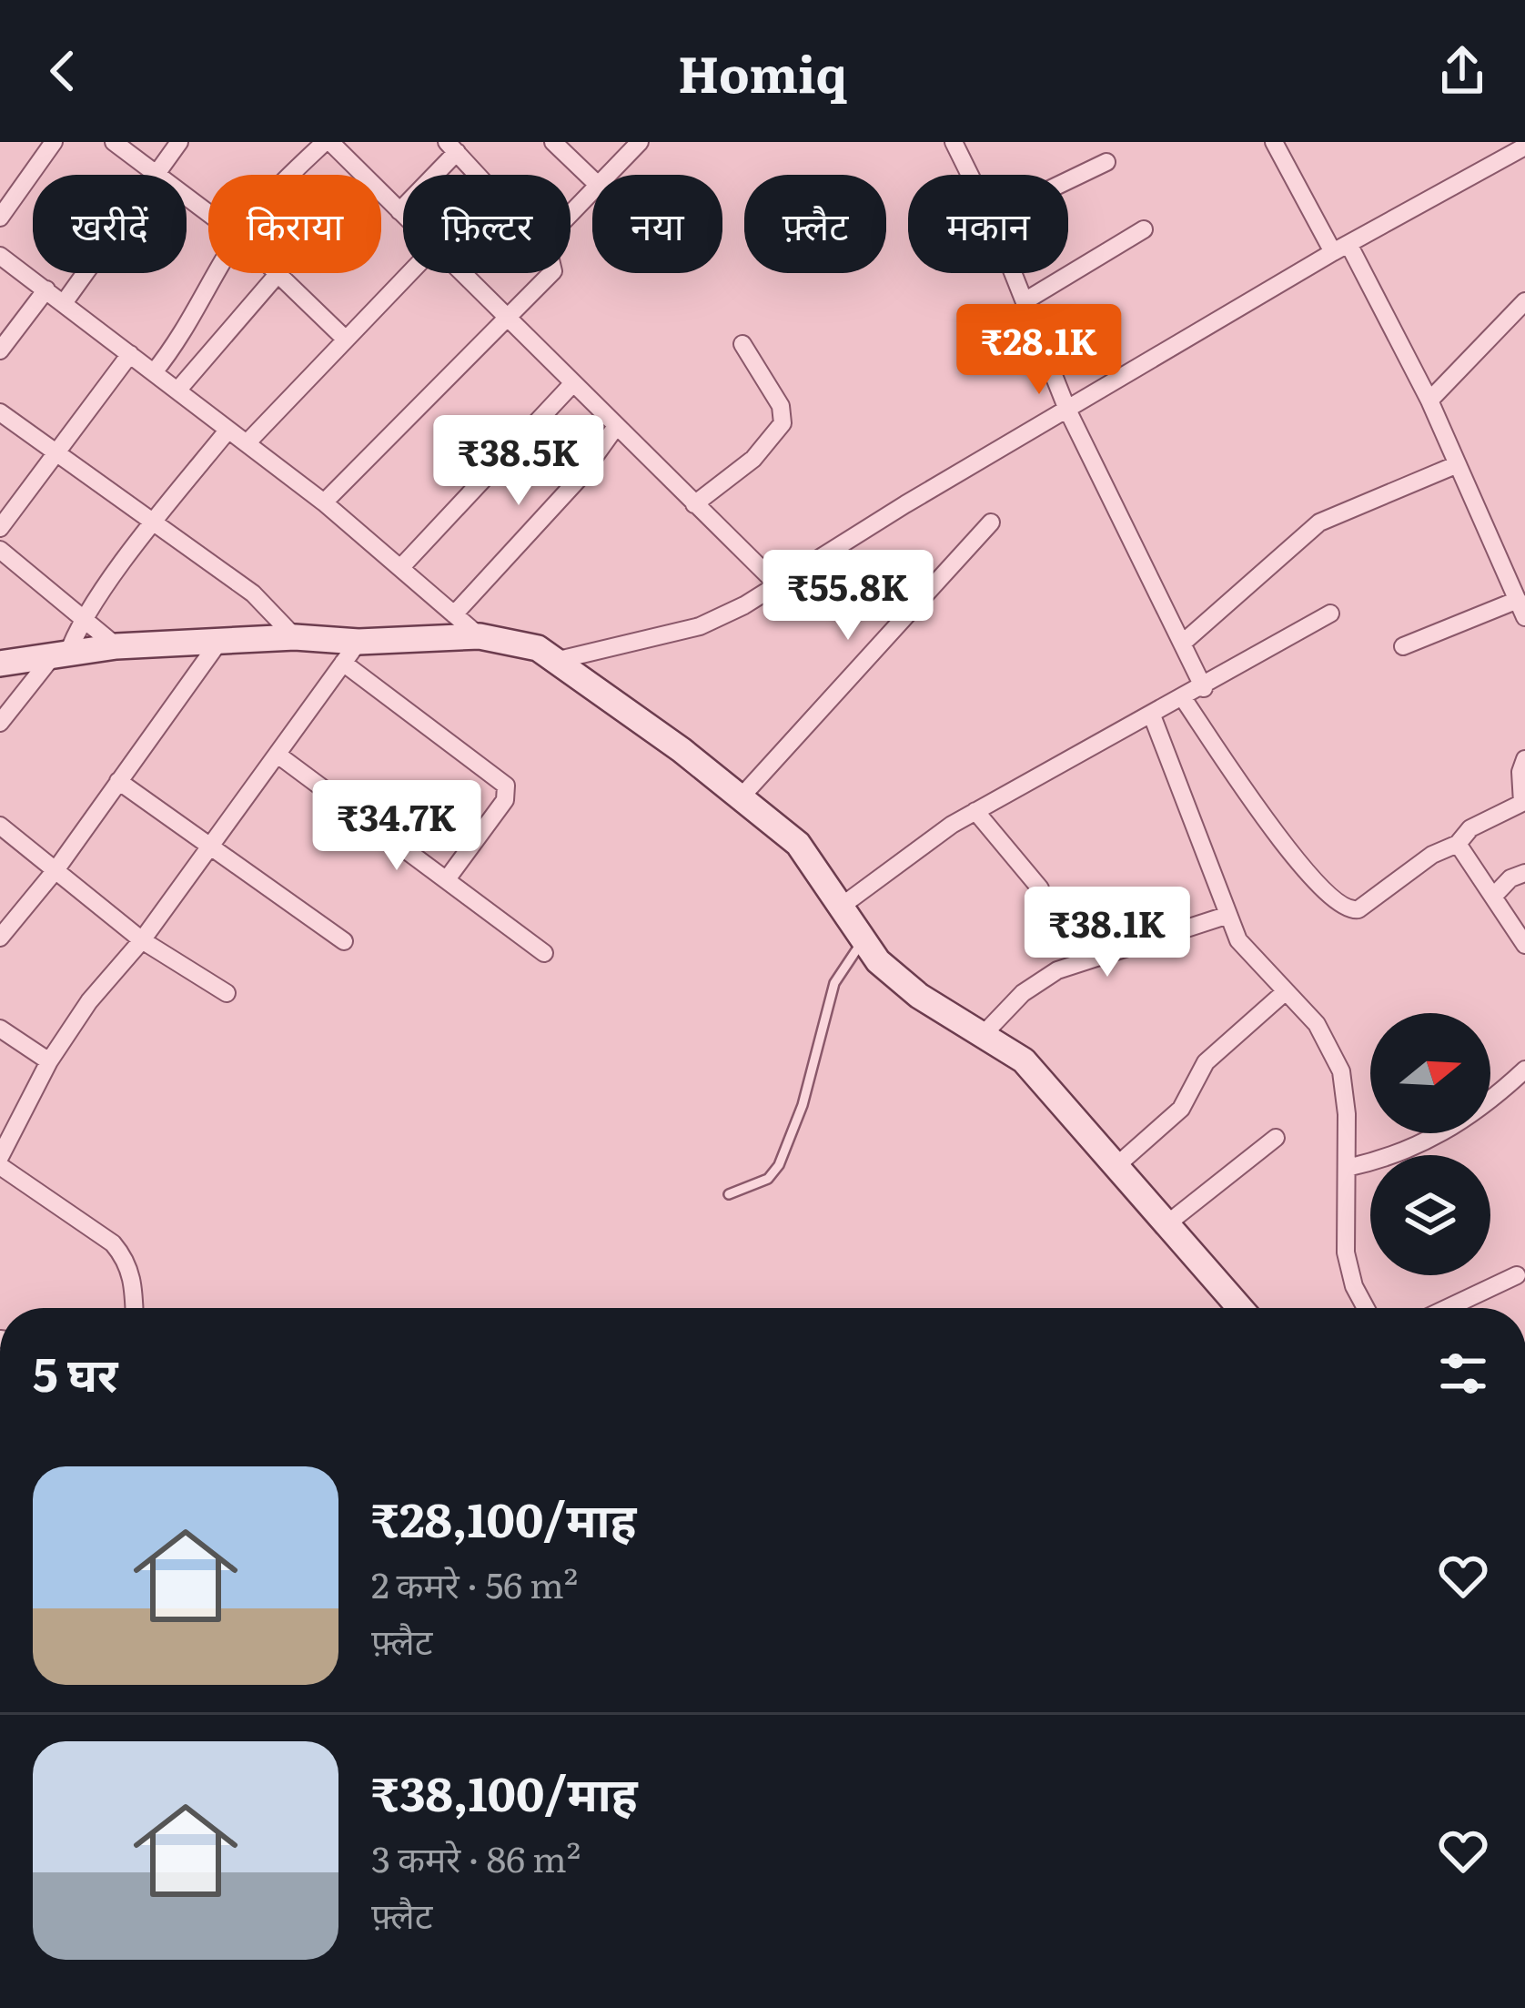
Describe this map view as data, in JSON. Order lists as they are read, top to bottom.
{
  "north": "right",
  "page": {
    "header": "Homiq",
    "chip": [
      "खरीदें",
      "किराया",
      "फ़िल्टर",
      "नया",
      "फ़्लैट",
      "मकान"
    ],
    "price": [
      "₹28.1K",
      "₹38.5K",
      "₹55.8K",
      "₹34.7K",
      "₹38.1K"
    ],
    "heading": "5 घर",
    "list": [
      {
        "name": "₹28,100/माह",
        "note": "2 कमरे · 56 m² · फ़्लैट"
      },
      {
        "name": "₹38,100/माह",
        "note": "3 कमरे · 86 m² · फ़्लैट"
      }
    ]
  }
}
